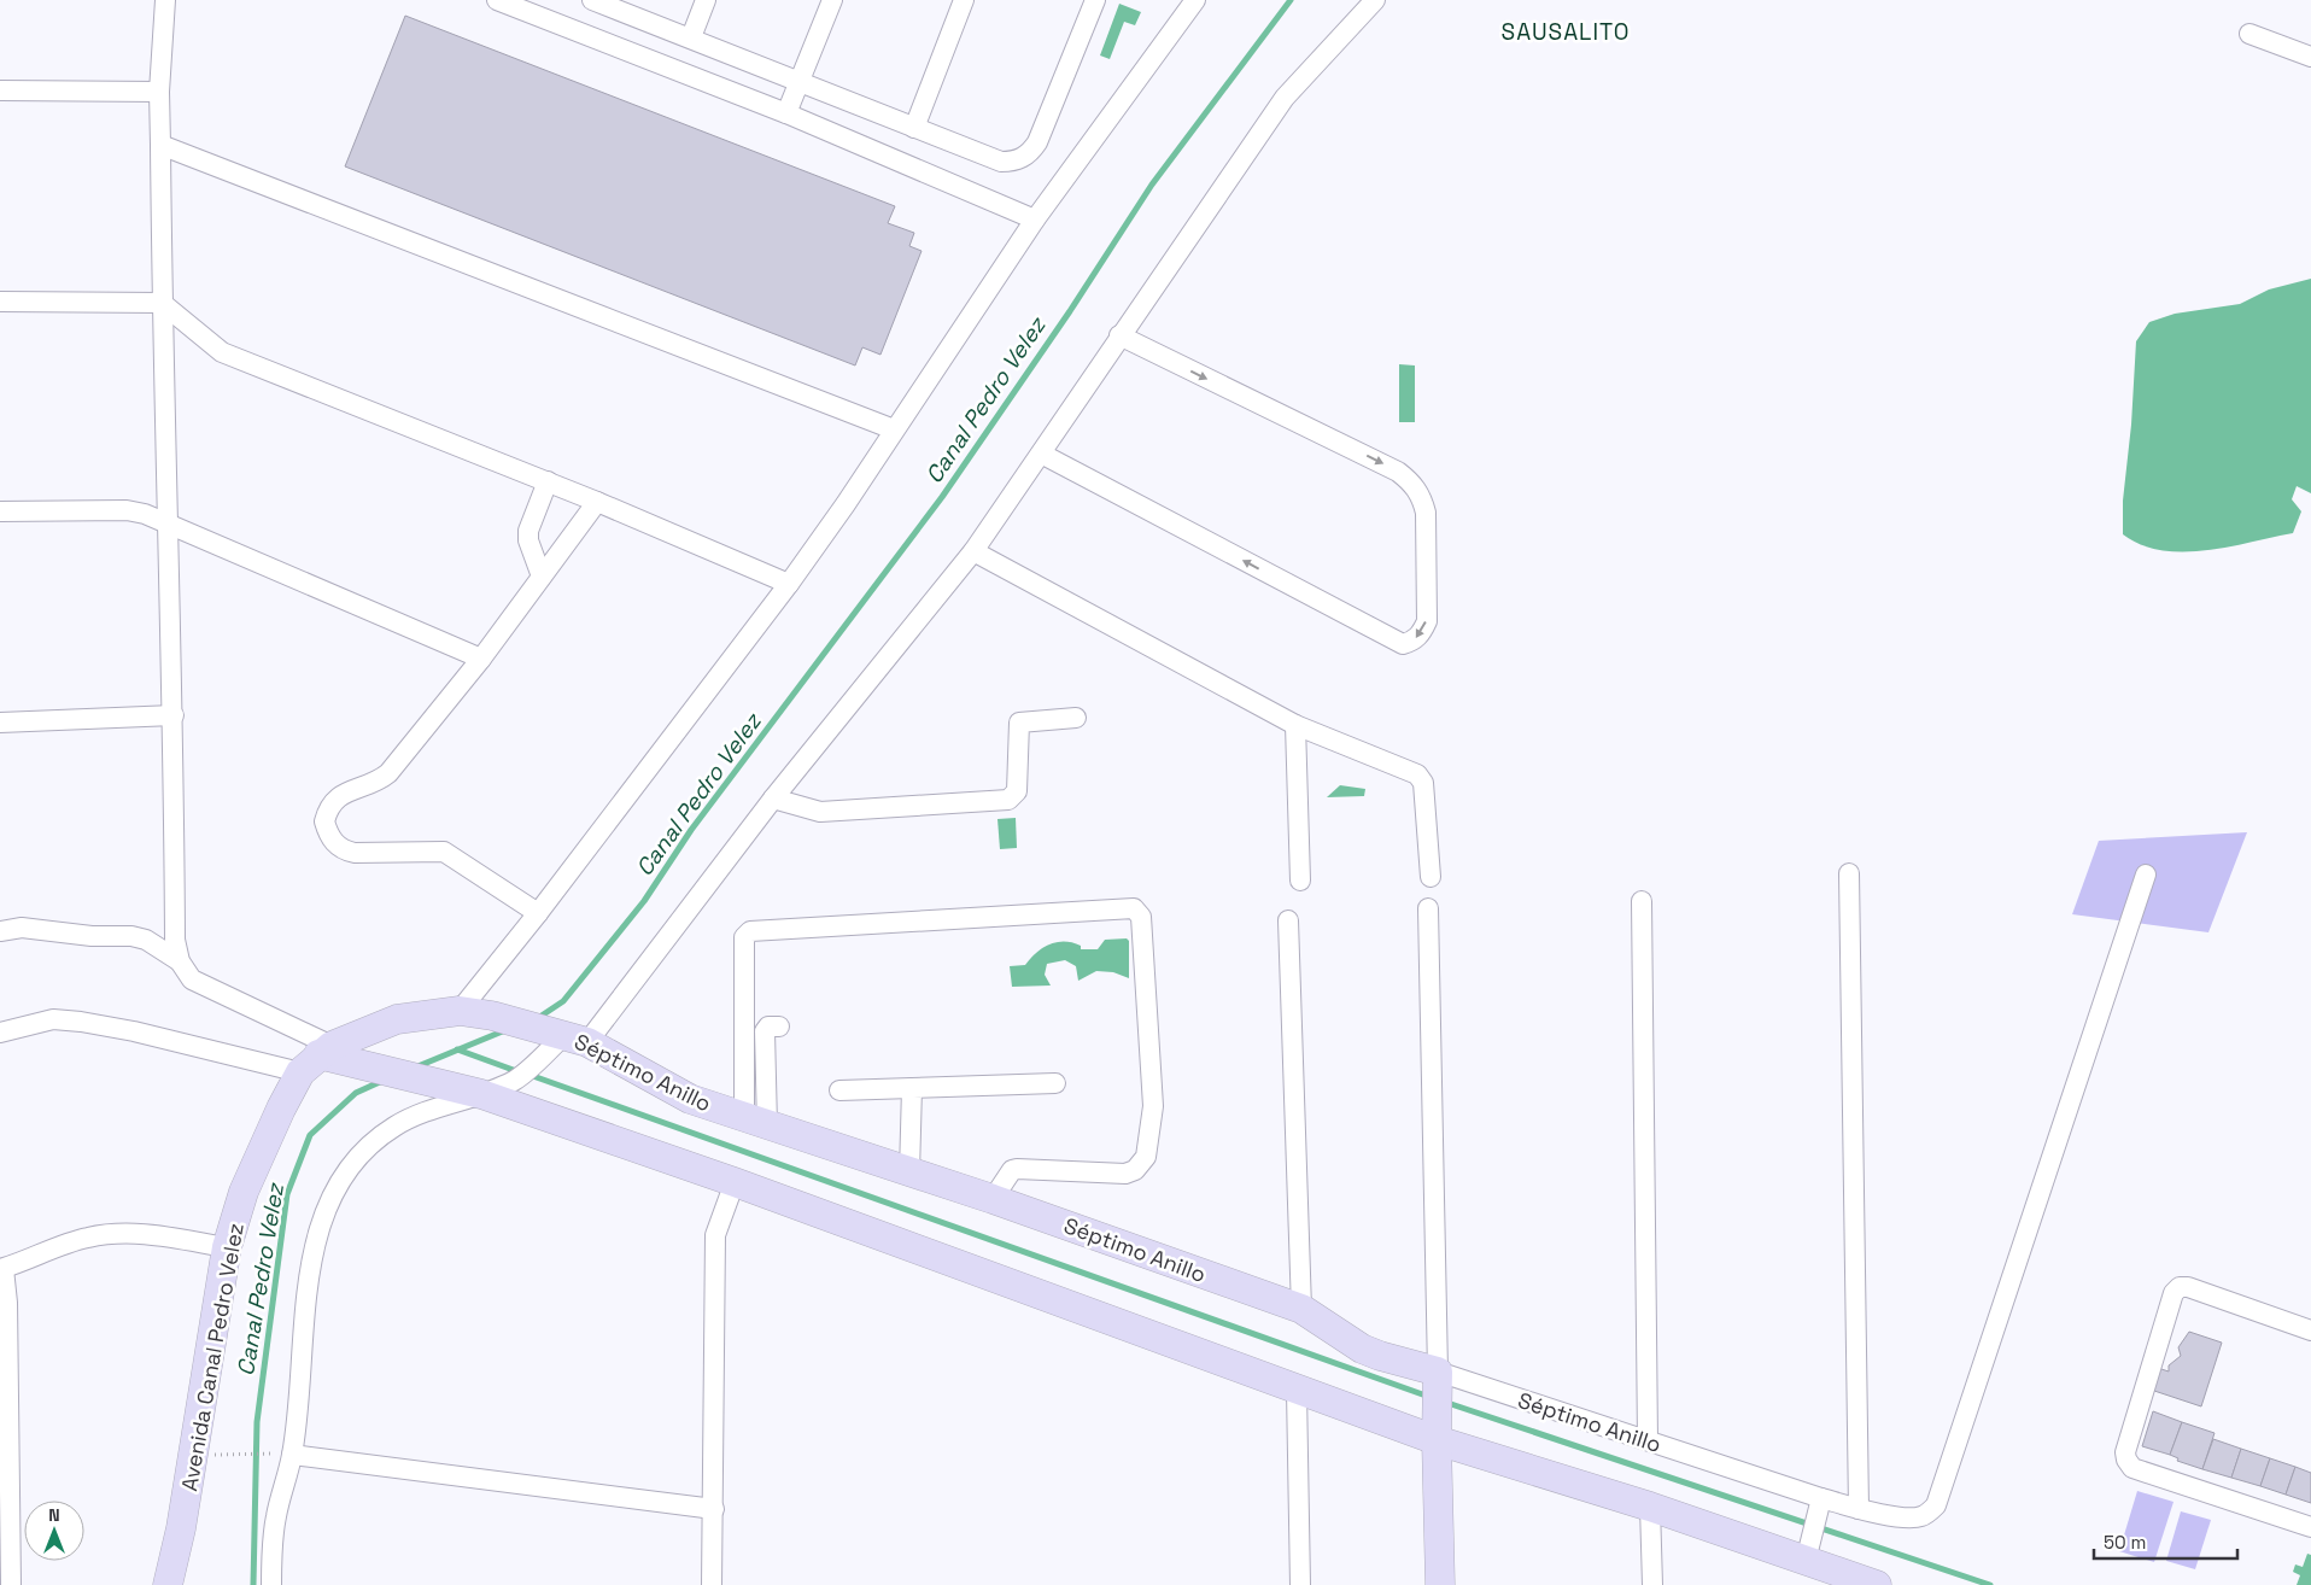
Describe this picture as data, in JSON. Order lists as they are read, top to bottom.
{
  "streets": {
    "street": ["Séptimo Anillo", "Avenida Canal Pedro Velez"]
  },
  "crossings": [
    ["Séptimo Anillo", "Avenida Canal Pedro Velez"]
  ],
  "districts": ["SAUSALITO"],
  "water": ["Canal Pedro Velez"],
  "scale_bar": "50 m",
  "north": "top"
}
